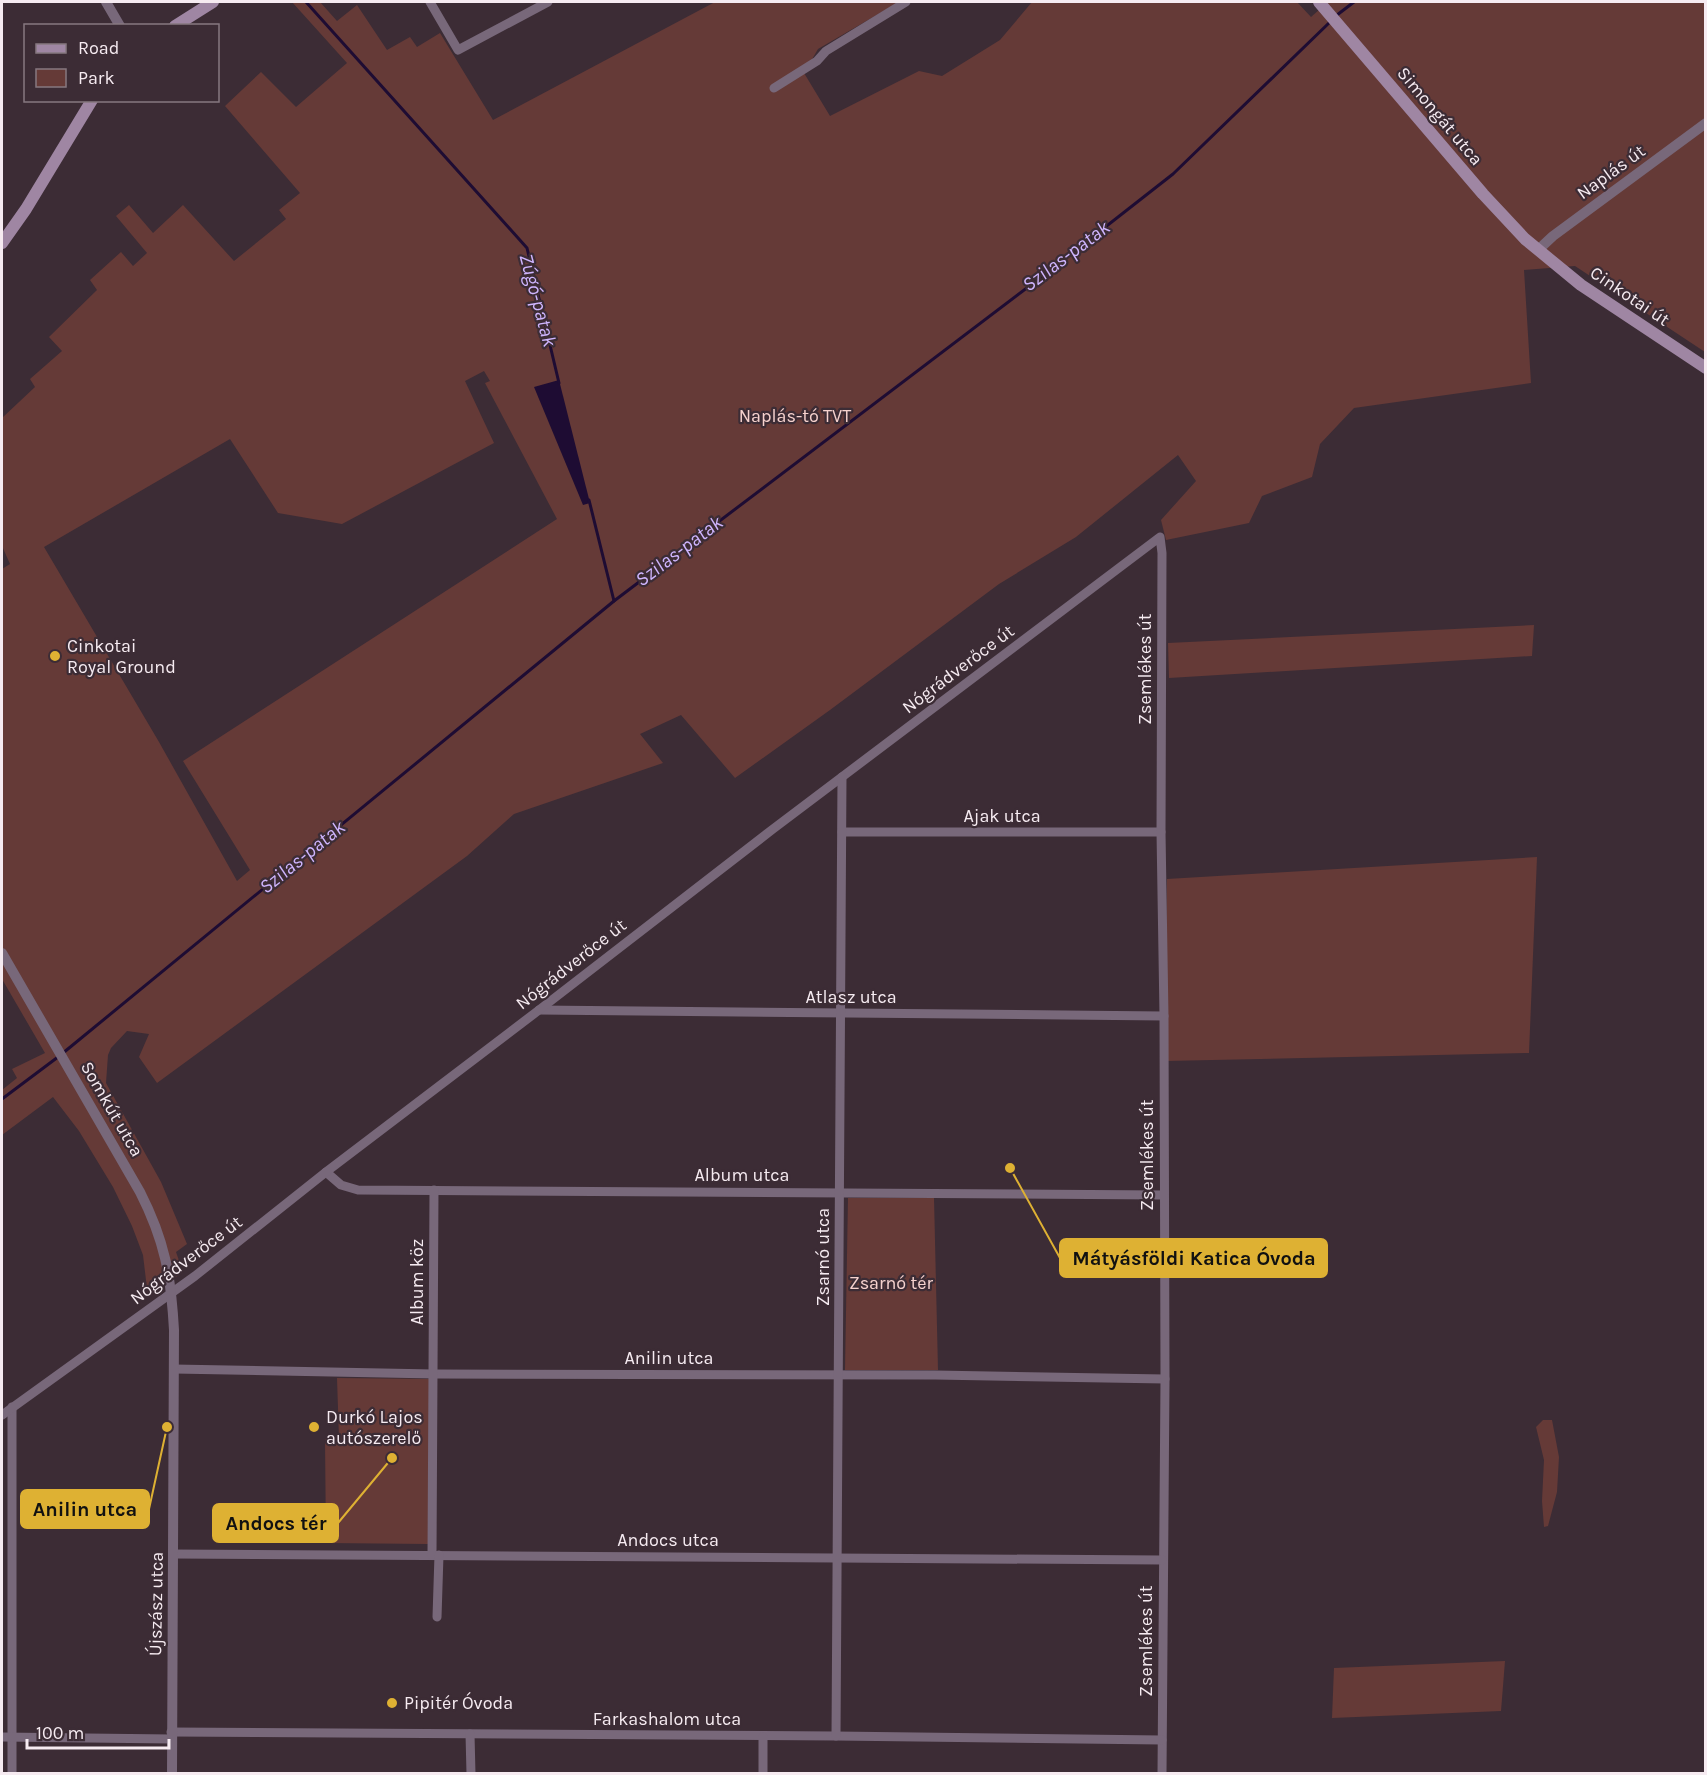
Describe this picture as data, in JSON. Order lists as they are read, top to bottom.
{
  "streets": {
    "main road": ["Simongát utca", "Cinkotai út"],
    "street": [
      "Naplás út",
      "Nógrádverőce út",
      "Zsemlékes út",
      "Ajak utca",
      "Atlasz utca",
      "Somkút utca",
      "Album utca",
      "Zsarnó utca",
      "Album köz",
      "Anilin utca",
      "Andocs utca",
      "Újszász utca",
      "Farkashalom utca"
    ]
  },
  "crossings": [
    ["Simongát utca", "Naplás út"],
    ["Simongát utca", "Cinkotai út"],
    ["Naplás út", "Cinkotai út"],
    ["Nógrádverőce út", "Zsemlékes út"],
    ["Nógrádverőce út", "Atlasz utca"],
    ["Nógrádverőce út", "Somkút utca"],
    ["Nógrádverőce út", "Album utca"],
    ["Nógrádverőce út", "Zsarnó utca"],
    ["Nógrádverőce út", "Újszász utca"],
    ["Zsemlékes út", "Ajak utca"],
    ["Zsemlékes út", "Atlasz utca"],
    ["Zsemlékes út", "Album utca"],
    ["Zsemlékes út", "Anilin utca"],
    ["Zsemlékes út", "Andocs utca"],
    ["Zsemlékes út", "Farkashalom utca"],
    ["Ajak utca", "Zsarnó utca"],
    ["Atlasz utca", "Zsarnó utca"],
    ["Somkút utca", "Újszász utca"],
    ["Album utca", "Zsarnó utca"],
    ["Album utca", "Album köz"],
    ["Zsarnó utca", "Anilin utca"],
    ["Zsarnó utca", "Andocs utca"],
    ["Zsarnó utca", "Farkashalom utca"],
    ["Album köz", "Anilin utca"],
    ["Album köz", "Andocs utca"],
    ["Anilin utca", "Újszász utca"],
    ["Andocs utca", "Újszász utca"],
    ["Újszász utca", "Farkashalom utca"]
  ],
  "water": ["Szilas-patak", "Zúgó-patak"],
  "parks": ["Naplás-tó TVT", "Zsarnó tér"],
  "places": [
    "Cinkotai Royal Ground",
    "Mátyásföldi Katica Óvoda",
    "Anilin utca",
    "Durkó Lajos autószerelő",
    "Andocs tér",
    "Pipitér Óvoda"
  ],
  "legend": ["Road", "Park"],
  "scale_bar": "100 m"
}
